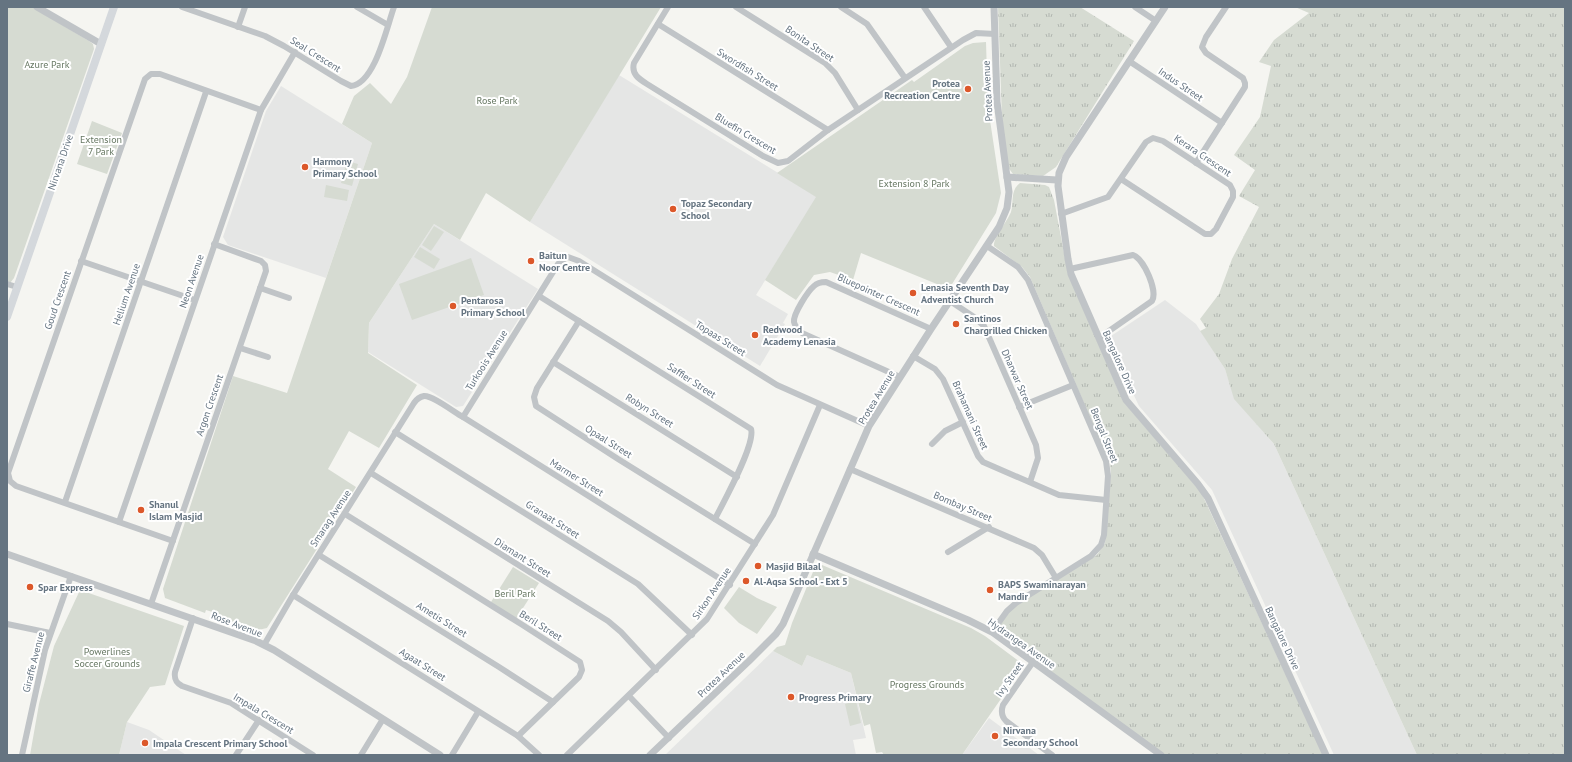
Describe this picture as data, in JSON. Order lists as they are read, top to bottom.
{
  "streets": {
    "main road": ["Nirvana Drive"],
    "street": [
      "Bonita Street",
      "Seal Crescent",
      "Swordfish Street",
      "Indus Street",
      "Protea Avenue",
      "Bluefin Crescent",
      "Kerara Crescent",
      "Neon Avenue",
      "Helium Avenue",
      "Bluepointer Crescent",
      "Goud Crescent",
      "Topaas Street",
      "Turkoois Avenue",
      "Bangalore Drive",
      "Dharwar Street",
      "Saffier Street",
      "Argon Crescent",
      "Robyn Street",
      "Brahamani Street",
      "Bengal Street",
      "Opaal Street",
      "Marmer Street",
      "Bombay Street",
      "Smarag Avenue",
      "Granaat Street",
      "Diamant Street",
      "Sirkon Avenue",
      "Ametis Street",
      "Rose Avenue",
      "Beril Street",
      "Hydrangea Avenue",
      "Giraffe Avenue",
      "Agaat Street",
      "Ivy Street",
      "Impala Crescent"
    ]
  },
  "crossings": [
    ["Bonita Street", "Bluefin Crescent"],
    ["Seal Crescent", "Neon Avenue"],
    ["Swordfish Street", "Bluefin Crescent"],
    ["Indus Street", "Bangalore Drive"],
    ["Protea Avenue", "Bluefin Crescent"],
    ["Protea Avenue", "Bluepointer Crescent"],
    ["Protea Avenue", "Topaas Street"],
    ["Protea Avenue", "Dharwar Street"],
    ["Protea Avenue", "Brahamani Street"],
    ["Protea Avenue", "Bengal Street"],
    ["Protea Avenue", "Bombay Street"],
    ["Protea Avenue", "Hydrangea Avenue"],
    ["Neon Avenue", "Goud Crescent"],
    ["Neon Avenue", "Argon Crescent"],
    ["Helium Avenue", "Goud Crescent"],
    ["Goud Crescent", "Argon Crescent"],
    ["Topaas Street", "Turkoois Avenue"],
    ["Topaas Street", "Sirkon Avenue"],
    ["Turkoois Avenue", "Saffier Street"],
    ["Turkoois Avenue", "Marmer Street"],
    ["Dharwar Street", "Brahamani Street"],
    ["Saffier Street", "Robyn Street"],
    ["Saffier Street", "Opaal Street"],
    ["Argon Crescent", "Rose Avenue"],
    ["Robyn Street", "Opaal Street"],
    ["Brahamani Street", "Bengal Street"],
    ["Bengal Street", "Bombay Street"],
    ["Bengal Street", "Hydrangea Avenue"],
    ["Opaal Street", "Sirkon Avenue"],
    ["Marmer Street", "Smarag Avenue"],
    ["Marmer Street", "Sirkon Avenue"],
    ["Smarag Avenue", "Granaat Street"],
    ["Smarag Avenue", "Diamant Street"],
    ["Smarag Avenue", "Ametis Street"],
    ["Smarag Avenue", "Rose Avenue"],
    ["Smarag Avenue", "Beril Street"],
    ["Smarag Avenue", "Agaat Street"],
    ["Granaat Street", "Sirkon Avenue"],
    ["Diamant Street", "Sirkon Avenue"],
    ["Ametis Street", "Beril Street"],
    ["Rose Avenue", "Giraffe Avenue"],
    ["Rose Avenue", "Impala Crescent"],
    ["Beril Street", "Agaat Street"],
    ["Hydrangea Avenue", "Ivy Street"]
  ],
  "parks": [
    "Azure Park",
    "Rose Park",
    "Extension 7 Park",
    "Extension 8 Park",
    "Beril Park",
    "Powerlines Soccer Grounds",
    "Progress Grounds"
  ],
  "places": [
    "Protea Recreation Centre",
    "Harmony Primary School",
    "Topaz Secondary School",
    "Baitun Noor Centre",
    "Lenasia Seventh Day Adventist Church",
    "Pentarosa Primary School",
    "Santinos Chargrilled Chicken",
    "Redwood Academy Lenasia",
    "Shanul Islam Masjid",
    "Masjid Bilaal",
    "Al-Aqsa School - Ext 5",
    "Spar Express",
    "BAPS Swaminarayan Mandir",
    "Progress Primary",
    "Nirvana Secondary School",
    "Impala Crescent Primary School"
  ]
}
